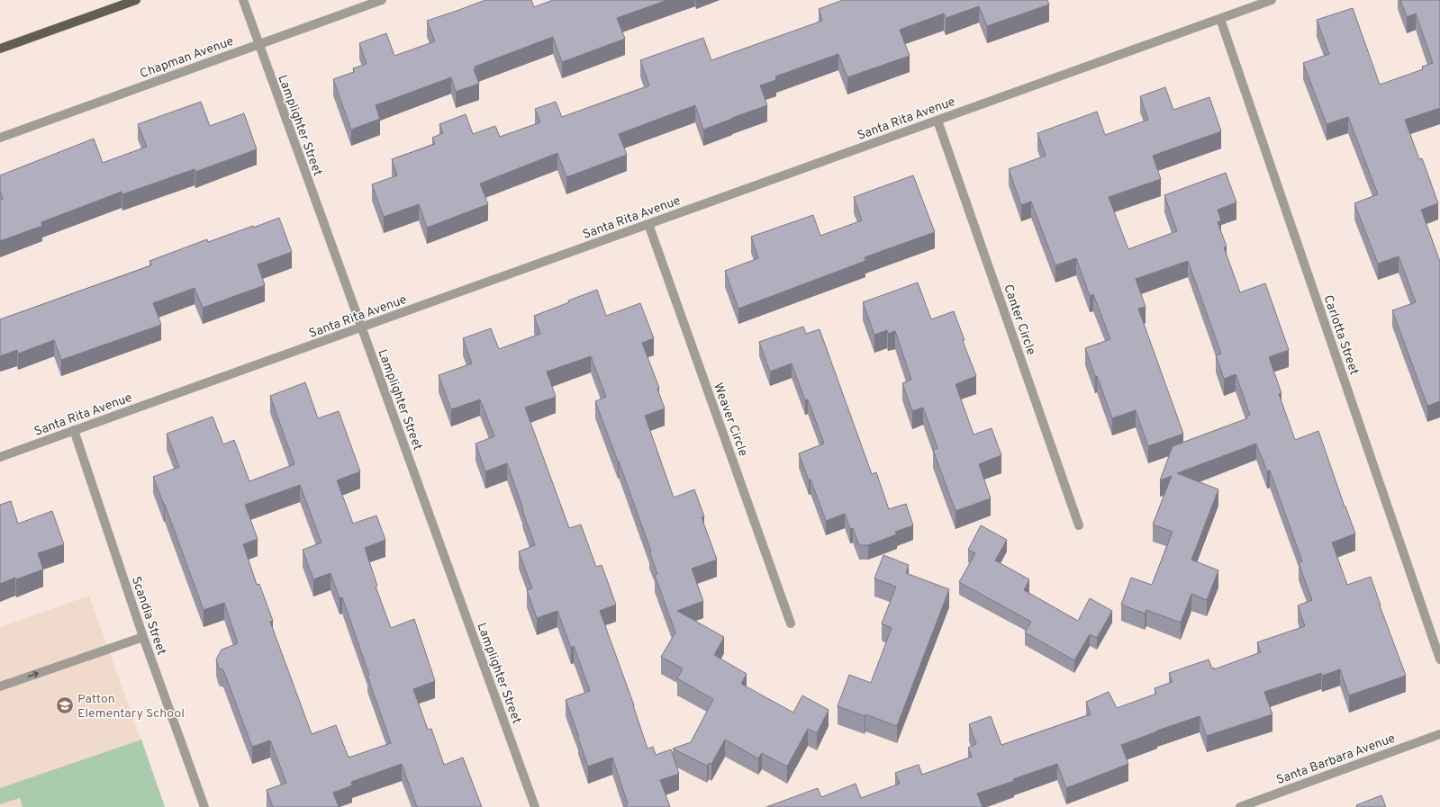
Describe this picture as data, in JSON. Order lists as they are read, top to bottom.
{
  "streets": {
    "street": [
      "Chapman Avenue",
      "Santa Rita Avenue",
      "Lamplighter Street",
      "Canter Circle",
      "Carlotta Street",
      "Weaver Circle",
      "Scandia Street",
      "Santa Barbara Avenue"
    ]
  },
  "crossings": [
    ["Chapman Avenue", "Lamplighter Street"],
    ["Santa Rita Avenue", "Lamplighter Street"],
    ["Santa Rita Avenue", "Canter Circle"],
    ["Santa Rita Avenue", "Carlotta Street"],
    ["Santa Rita Avenue", "Weaver Circle"],
    ["Santa Rita Avenue", "Scandia Street"]
  ],
  "places": {
    "school or university": ["Patton Elementary School"]
  }
}
